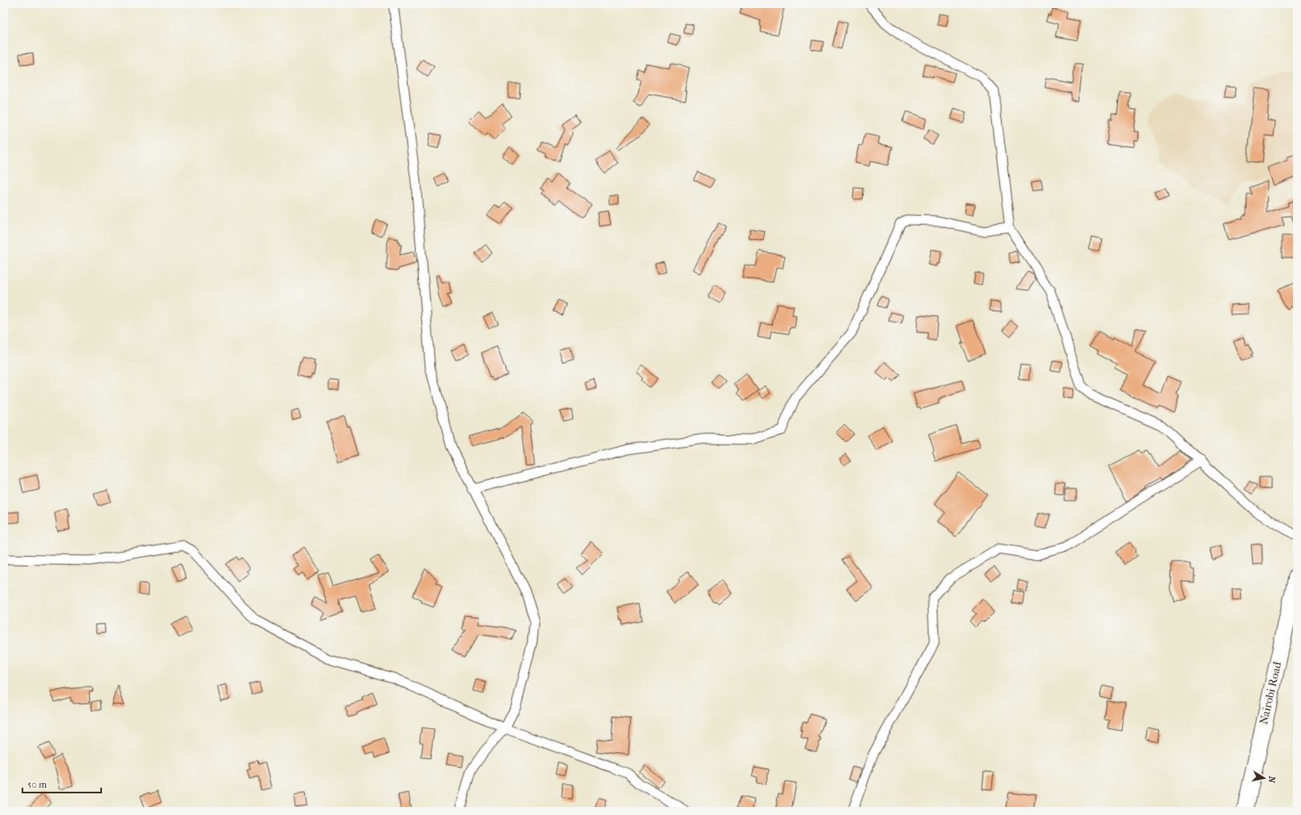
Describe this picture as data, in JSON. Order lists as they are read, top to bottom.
{
  "streets": {
    "highway": ["Nairobi Road"]
  },
  "scale_bar": "50 m",
  "north": "right"
}
